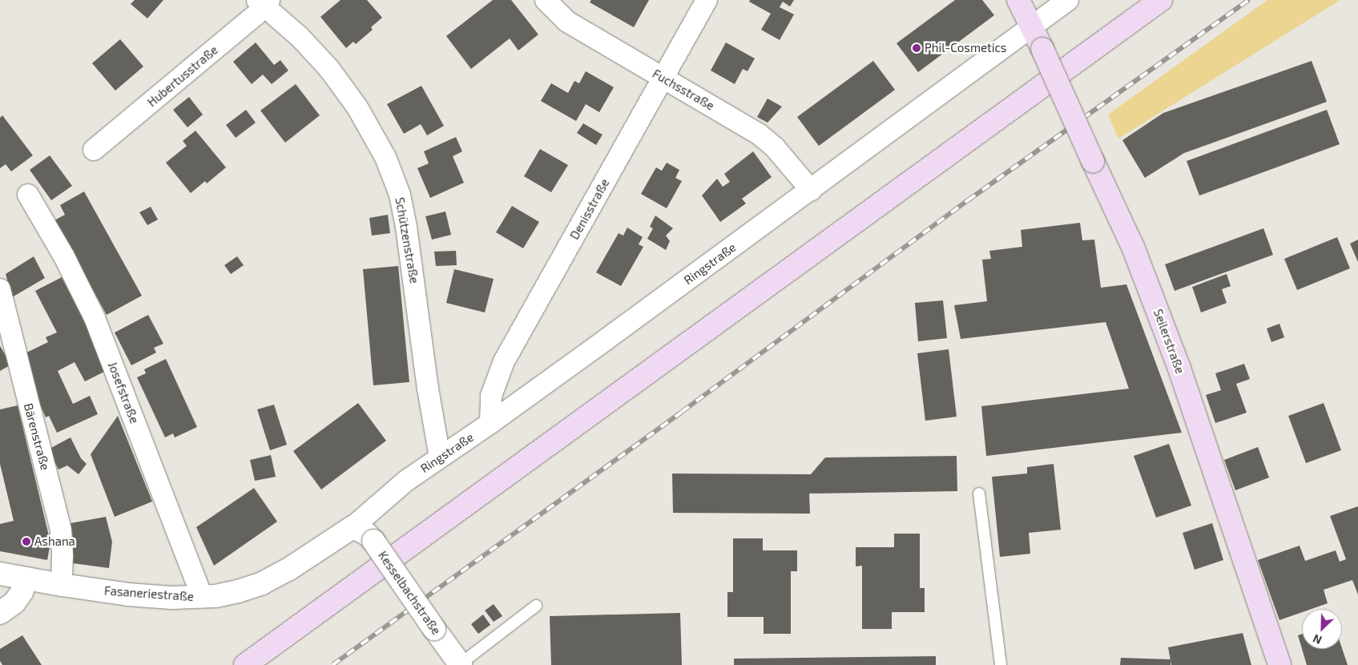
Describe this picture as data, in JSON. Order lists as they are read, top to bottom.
{
  "streets": {
    "main road": ["Seilerstraße"],
    "street": [
      "Hubertusstraße",
      "Fuchsstraße",
      "Denisstraße",
      "Schützenstraße",
      "Ringstraße",
      "Josefstraße",
      "Bärenstraße",
      "Kesselbachstraße",
      "Fasaneriestraße"
    ]
  },
  "crossings": [
    ["Hubertusstraße", "Schützenstraße"],
    ["Fuchsstraße", "Denisstraße"],
    ["Fuchsstraße", "Ringstraße"],
    ["Denisstraße", "Ringstraße"],
    ["Schützenstraße", "Ringstraße"],
    ["Ringstraße", "Seilerstraße"],
    ["Ringstraße", "Kesselbachstraße"],
    ["Ringstraße", "Fasaneriestraße"],
    ["Josefstraße", "Fasaneriestraße"],
    ["Bärenstraße", "Fasaneriestraße"],
    ["Kesselbachstraße", "Fasaneriestraße"]
  ],
  "places": ["Phil-Cosmetics", "Ashana"],
  "north": "bottom left"
}
